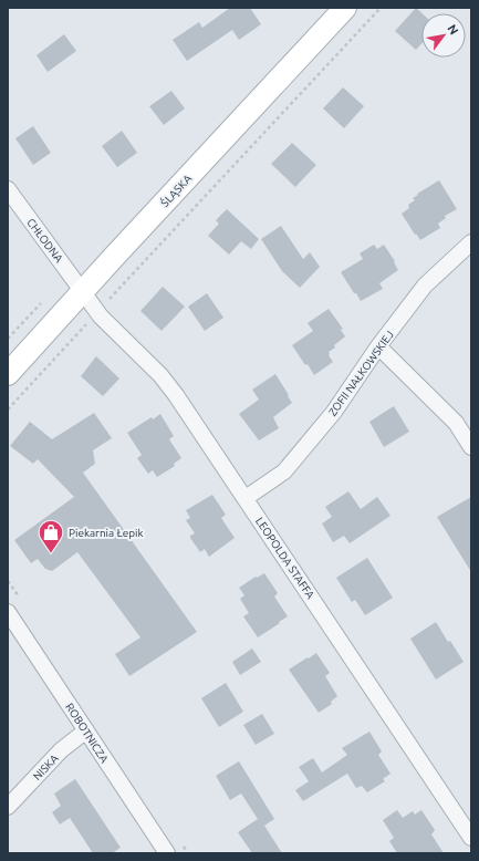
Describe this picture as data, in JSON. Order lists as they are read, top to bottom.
{
  "streets": {
    "street": [
      "ŚLĄSKA",
      "CHŁODNA",
      "ZOFII NAŁKOWSKIEJ",
      "LEOPOLDA STAFFA",
      "ROBOTNICZA",
      "NISKA"
    ]
  },
  "crossings": [
    ["ŚLĄSKA", "CHŁODNA"],
    ["ŚLĄSKA", "LEOPOLDA STAFFA"],
    ["CHŁODNA", "LEOPOLDA STAFFA"],
    ["ZOFII NAŁKOWSKIEJ", "LEOPOLDA STAFFA"],
    ["ROBOTNICZA", "NISKA"]
  ],
  "places": {
    "shop": ["Piekarnia Łepik"]
  },
  "north": "top right"
}
